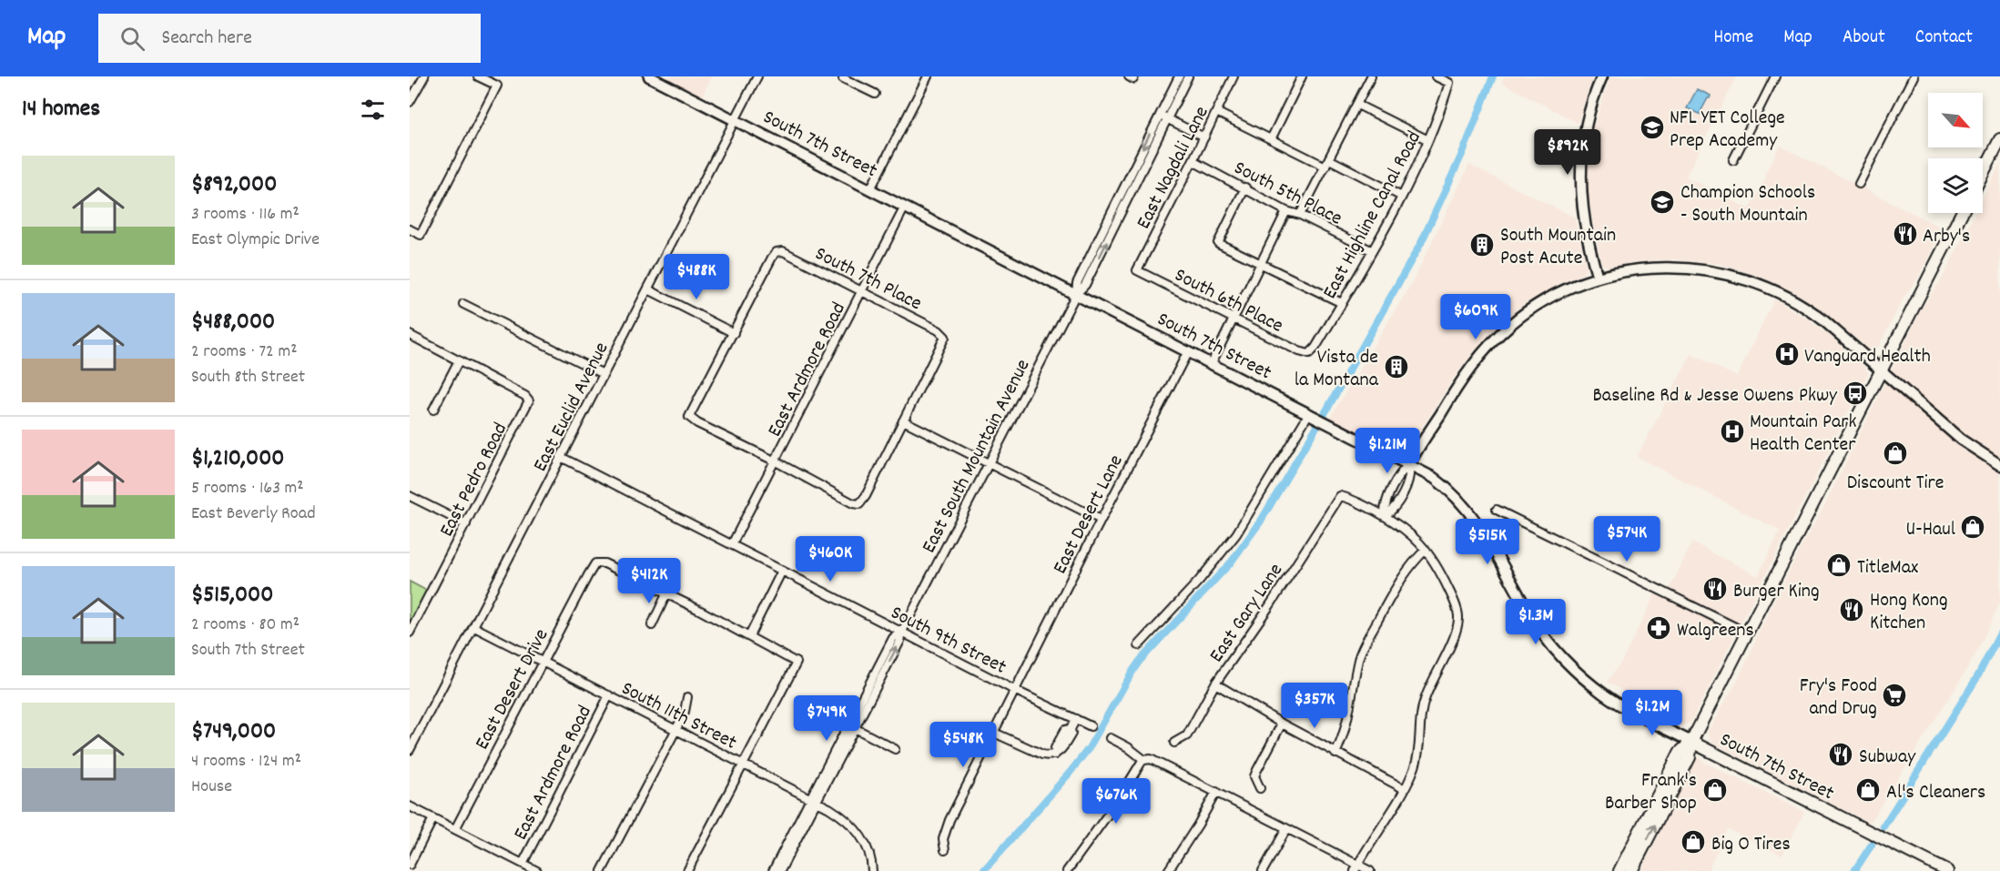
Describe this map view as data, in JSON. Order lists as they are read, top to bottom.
{
  "streets": {
    "main road": ["South 7th Street"],
    "street": [
      "East Nagdali Lane",
      "South 5th Place",
      "East Highline Canal Road",
      "South 7th Place",
      "South 6th Place",
      "East Ardmore Road",
      "East Euclid Avenue",
      "East South Mountain Avenue",
      "East Pedro Road",
      "East Desert Lane",
      "East Gary Lane",
      "South 9th Street",
      "East Desert Drive",
      "South 11th Street"
    ]
  },
  "crossings": [
    ["South 7th Street", "East Ardmore Road"],
    ["South 7th Street", "East Euclid Avenue"],
    ["South 7th Street", "East South Mountain Avenue"],
    ["South 7th Street", "East Desert Lane"],
    ["East Nagdali Lane", "South 5th Place"],
    ["East Nagdali Lane", "South 6th Place"],
    ["South 5th Place", "East Highline Canal Road"],
    ["East Highline Canal Road", "South 6th Place"],
    ["South 7th Place", "East Ardmore Road"],
    ["East Ardmore Road", "South 9th Street"],
    ["East Ardmore Road", "South 11th Street"],
    ["East Euclid Avenue", "South 9th Street"],
    ["East Euclid Avenue", "South 11th Street"],
    ["East South Mountain Avenue", "South 9th Street"],
    ["East South Mountain Avenue", "South 11th Street"],
    ["East Desert Lane", "South 9th Street"],
    ["East Desert Drive", "South 11th Street"]
  ],
  "places": {
    "school or university": ["NFL YET College Prep Academy", "Champion Schools - South Mountain"],
    "restaurant": [
      "Arby's",
      "Burger King",
      "Hong Kong Kitchen",
      "Subway"
    ],
    "building": ["South Mountain Post Acute", "Vista de la Montana"],
    "hospital": ["Vanguard Health", "Mountain Park Health Center"],
    "bus stop": ["Baseline Rd & Jesse Owens Pkwy"],
    "shop": [
      "Discount Tire",
      "U-Haul",
      "TitleMax",
      "Frank's Barber Shop",
      "Al's Cleaners",
      "Big O Tires"
    ],
    "pharmacy": ["Walgreens"],
    "supermarket": ["Fry's Food and Drug"]
  },
  "north": "bottom right",
  "page": {
    "header": "Map",
    "search": "Search here",
    "nav": [
      "Home",
      "Map",
      "About",
      "Contact"
    ],
    "heading": "14 homes",
    "price": [
      "$892K",
      "$488K",
      "$609K",
      "$1.21M",
      "$574K",
      "$515K",
      "$460K",
      "$412K",
      "$1.3M",
      "$357K",
      "$1.2M",
      "$749K",
      "$548K",
      "$676K"
    ],
    "list": [
      {
        "name": "$892,000",
        "note": "3 rooms · 116 m² · East Olympic Drive"
      },
      {
        "name": "$488,000",
        "note": "2 rooms · 72 m² · South 8th Street"
      },
      {
        "name": "$1,210,000",
        "note": "5 rooms · 163 m² · East Beverly Road"
      },
      {
        "name": "$515,000",
        "note": "2 rooms · 80 m² · South 7th Street"
      },
      {
        "name": "$749,000",
        "note": "4 rooms · 124 m² · House"
      }
    ]
  }
}
